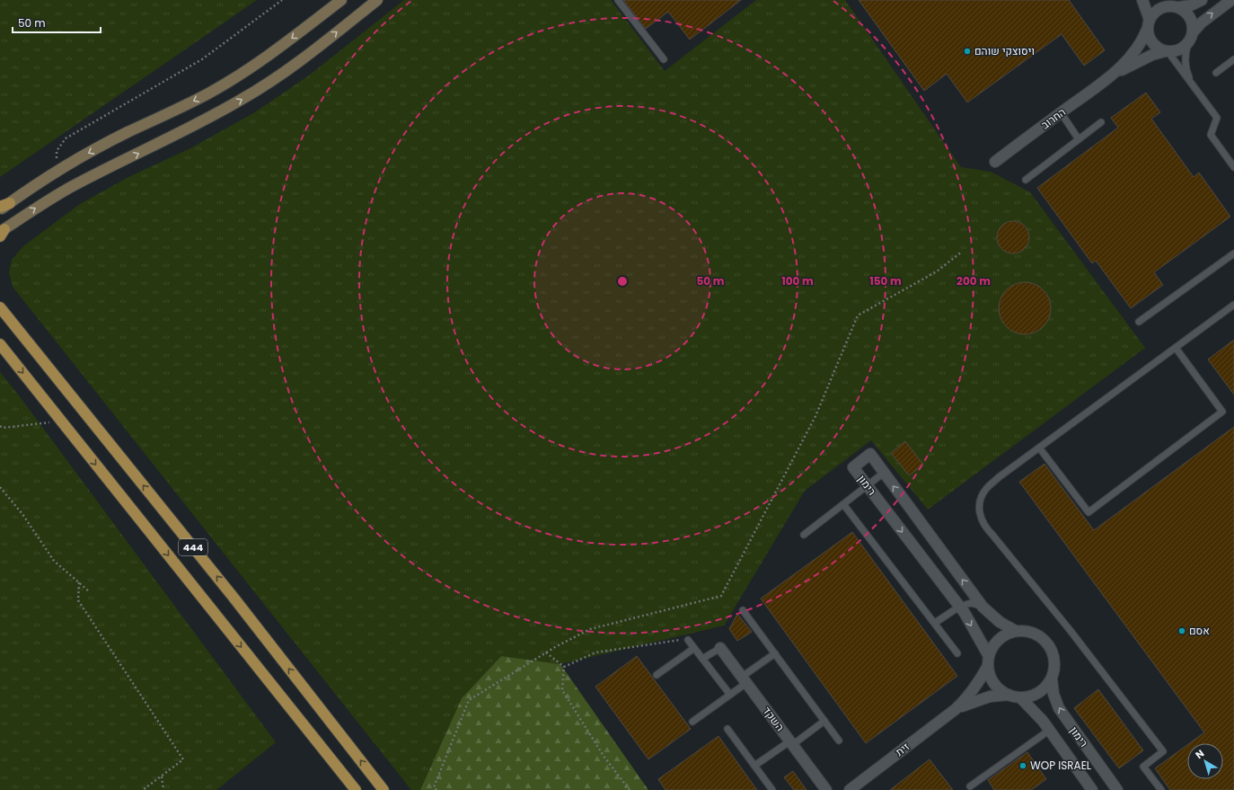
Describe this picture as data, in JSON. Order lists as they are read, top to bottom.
{
  "streets": {
    "main road": ["444"],
    "street": [
      "החרוב",
      "רימון",
      "השקד",
      "זית"
    ]
  },
  "crossings": [
    ["רימון", "זית"]
  ],
  "places": ["ויסוצקי שוהם", "אסם", "WOP ISRAEL"],
  "scale_bar": "50 m",
  "north": "top left",
  "rings": [
    "50 m",
    "100 m",
    "150 m",
    "200 m"
  ]
}
